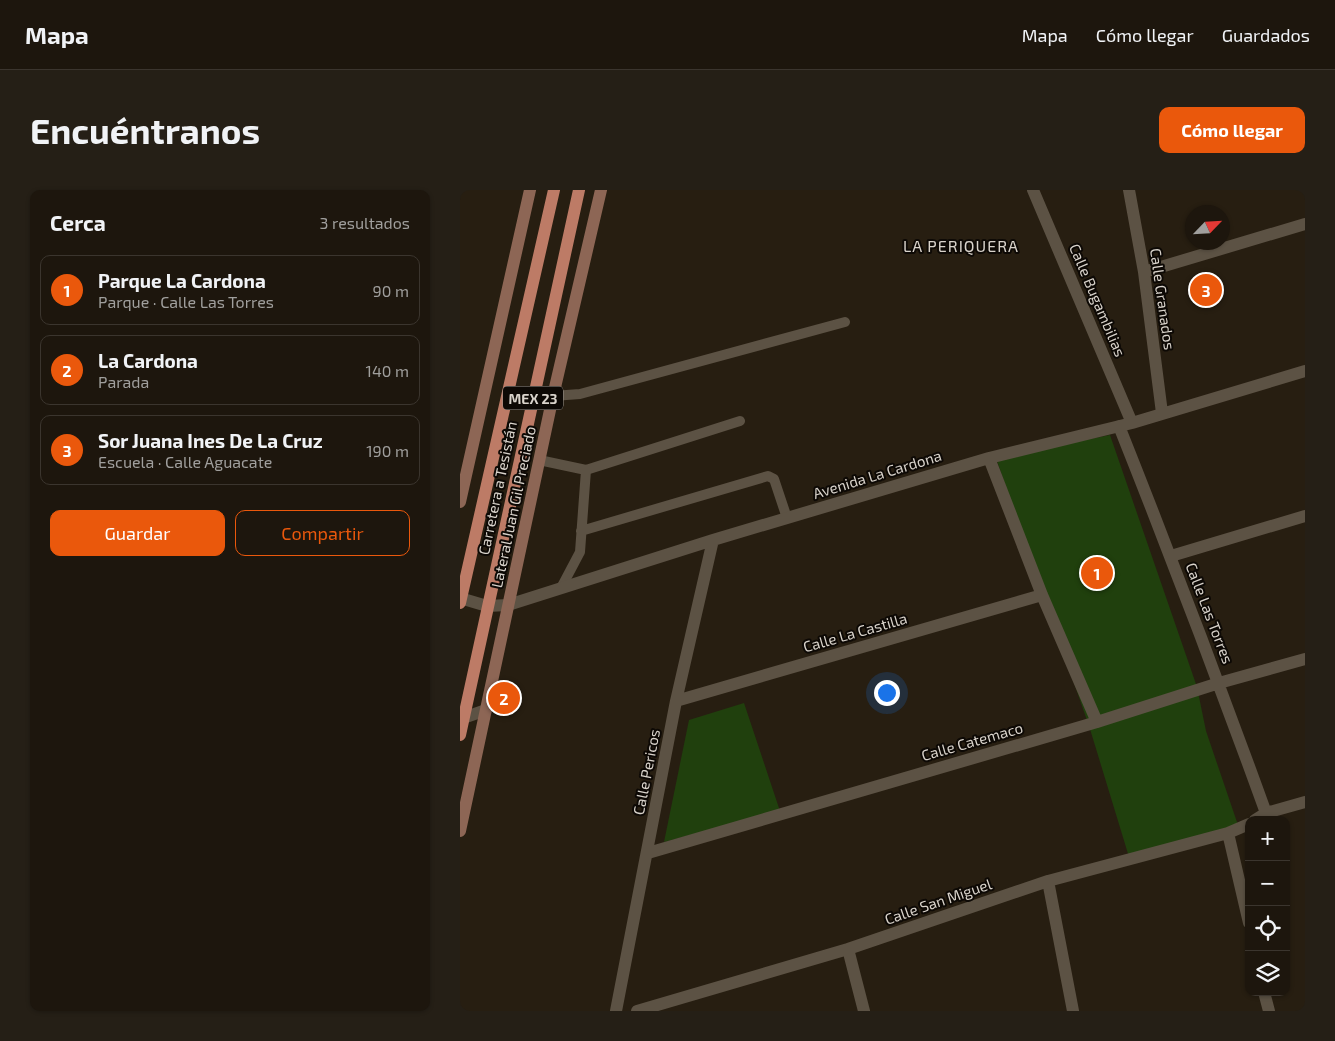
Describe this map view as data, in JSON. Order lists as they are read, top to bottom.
{
  "streets": {
    "main road": ["MEX 23", "Carretera a Tesistán", "Lateral Juan Gil Preciado"],
    "street": [
      "Calle Granados",
      "Calle Bugambilias",
      "Avenida La Cardona",
      "Calle Las Torres",
      "Calle La Castilla",
      "Calle Catemaco",
      "Calle Pericos",
      "Calle San Miguel"
    ]
  },
  "crossings": [
    ["Calle Granados", "Avenida La Cardona"],
    ["Calle Bugambilias", "Avenida La Cardona"],
    ["Avenida La Cardona", "Carretera a Tesistán"],
    ["Avenida La Cardona", "Lateral Juan Gil Preciado"],
    ["Avenida La Cardona", "Calle Las Torres"],
    ["Avenida La Cardona", "Calle Pericos"],
    ["Calle Las Torres", "Calle Catemaco"],
    ["Calle La Castilla", "Calle Pericos"],
    ["Calle Catemaco", "Calle Pericos"]
  ],
  "districts": ["LA PERIQUERA"],
  "north": "top right",
  "page": {
    "header": "Mapa",
    "nav": ["Mapa", "Cómo llegar", "Guardados"],
    "buttons": [
      "Cómo llegar",
      ["Guardar", "Compartir"]
    ],
    "title": "Encuéntranos",
    "heading": ["Cerca", "3 resultados"],
    "list": [
      {
        "mark": "1",
        "name": "Parque La Cardona",
        "note": "Parque · Calle Las Torres",
        "value": "90 m"
      },
      {
        "mark": "2",
        "name": "La Cardona",
        "note": "Parada",
        "value": "140 m"
      },
      {
        "mark": "3",
        "name": "Sor Juana Ines De La Cruz",
        "note": "Escuela · Calle Aguacate",
        "value": "190 m"
      }
    ],
    "pins": ["3", "1", "2"],
    "map_buttons": ["+", "−"]
  }
}
